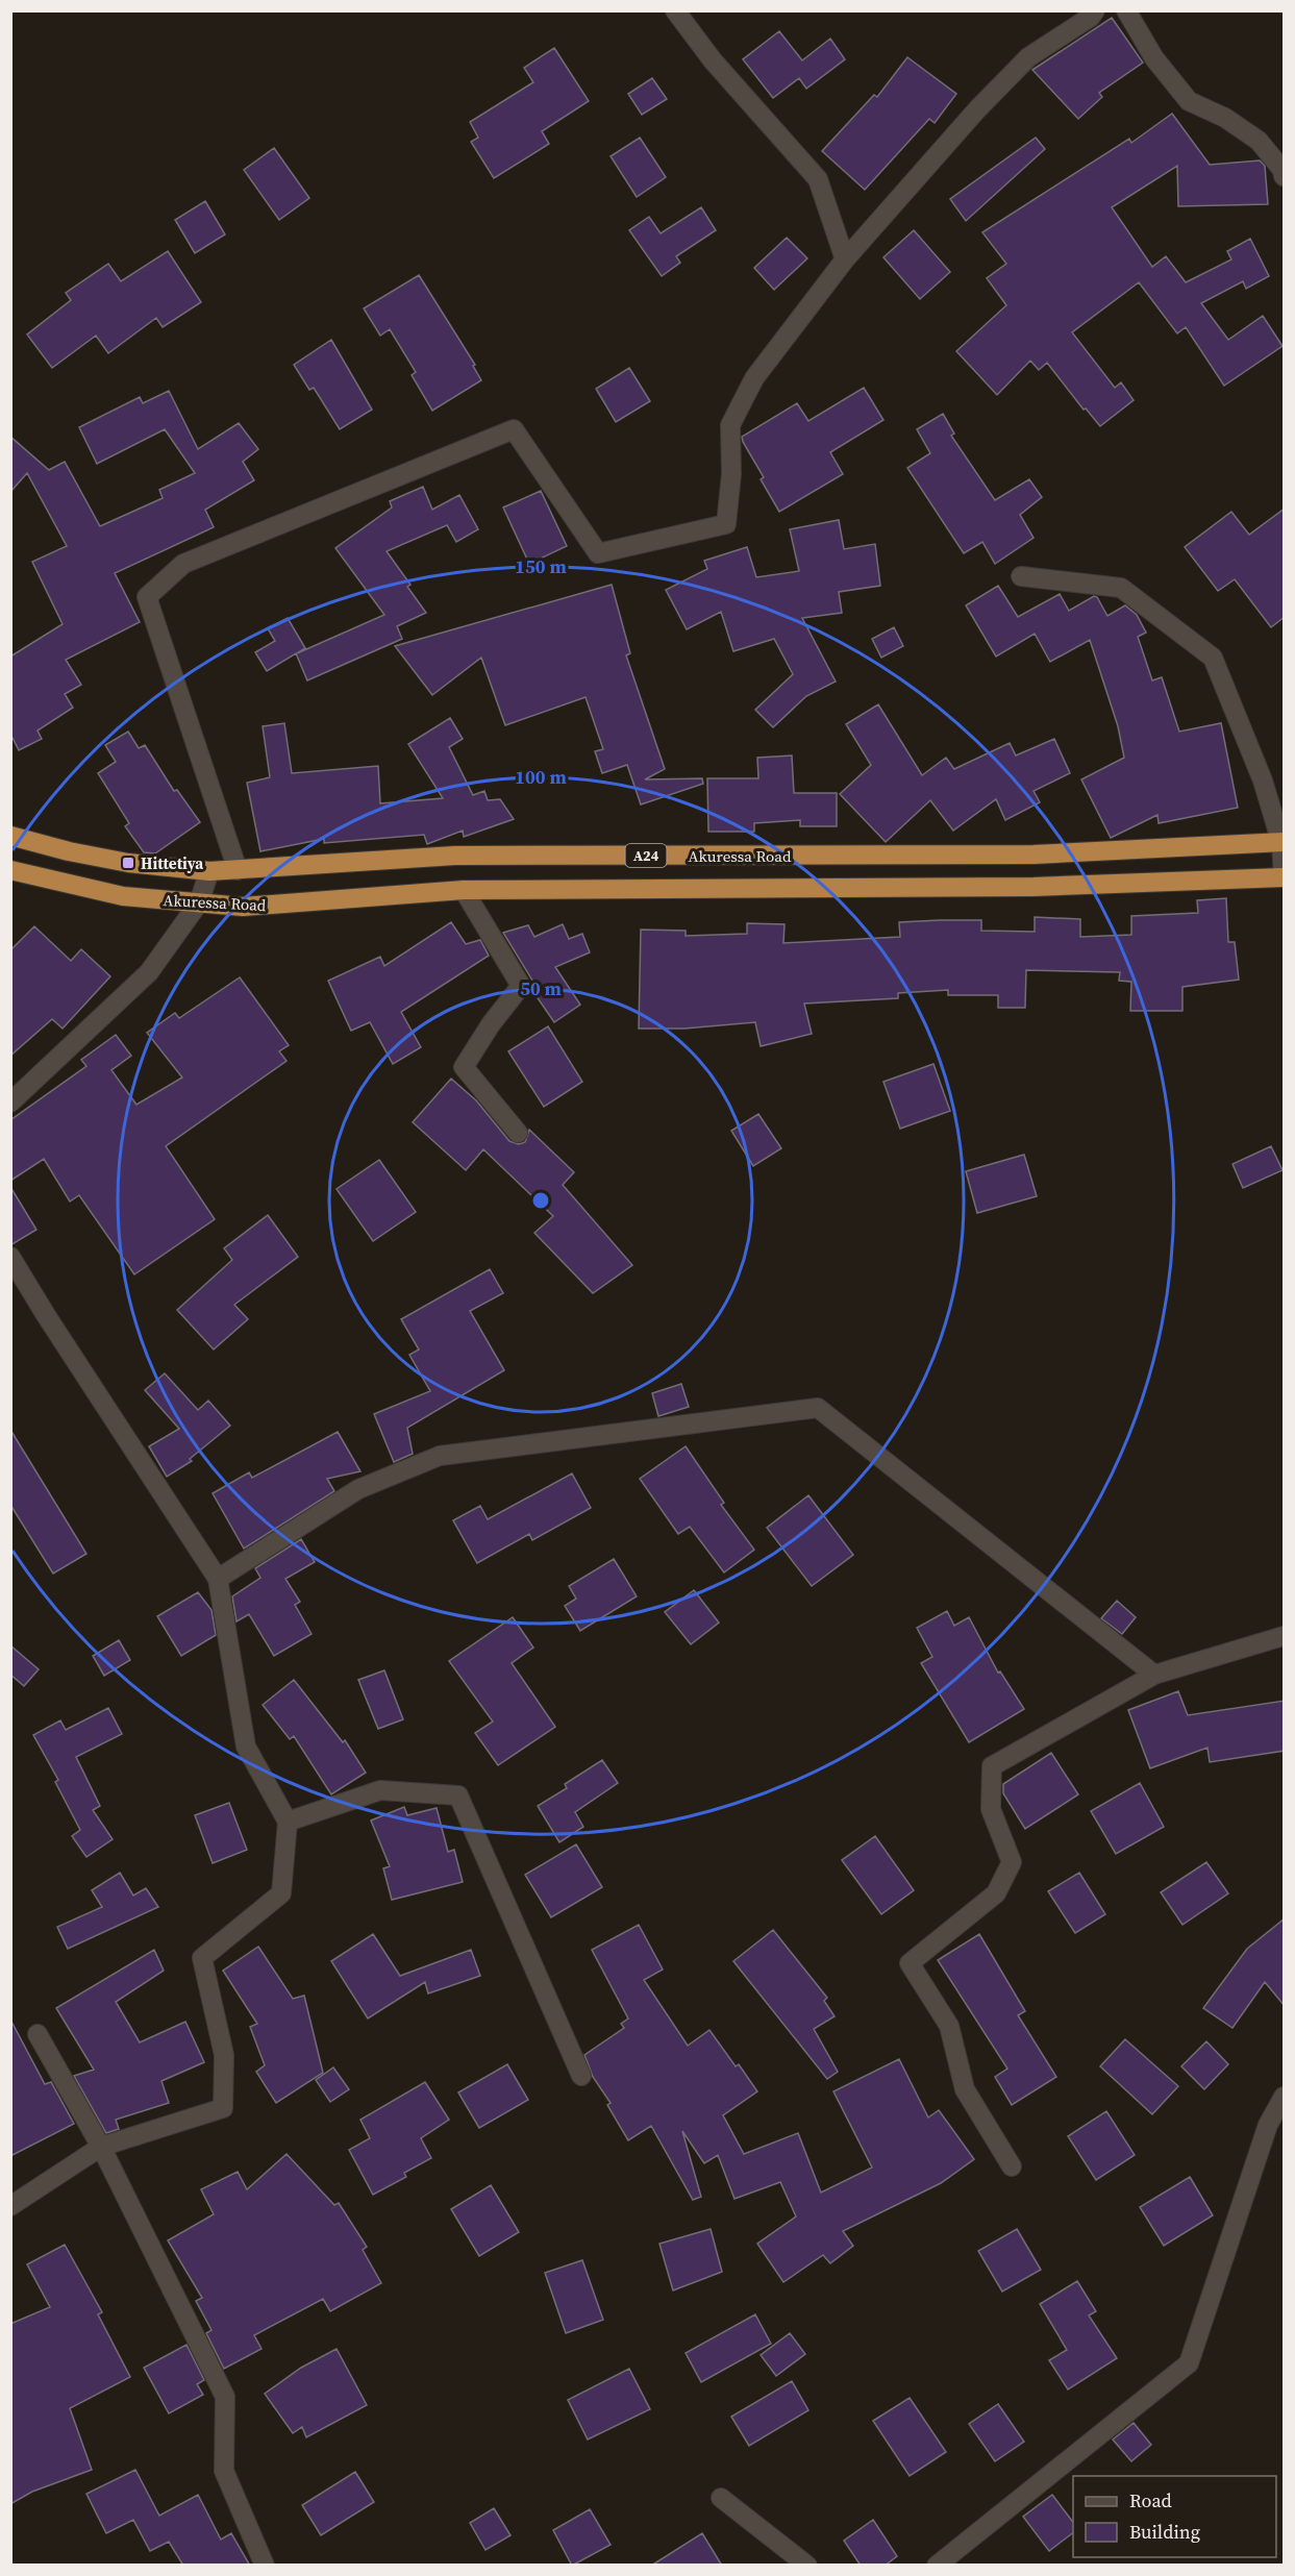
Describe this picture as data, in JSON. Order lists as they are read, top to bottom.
{
  "streets": {
    "highway": ["A24", "Akuressa Road"]
  },
  "places": {
    "transit": ["Hittetiya"]
  },
  "legend": ["Road", "Building"],
  "rings": ["150 m", "100 m", "50 m"]
}
